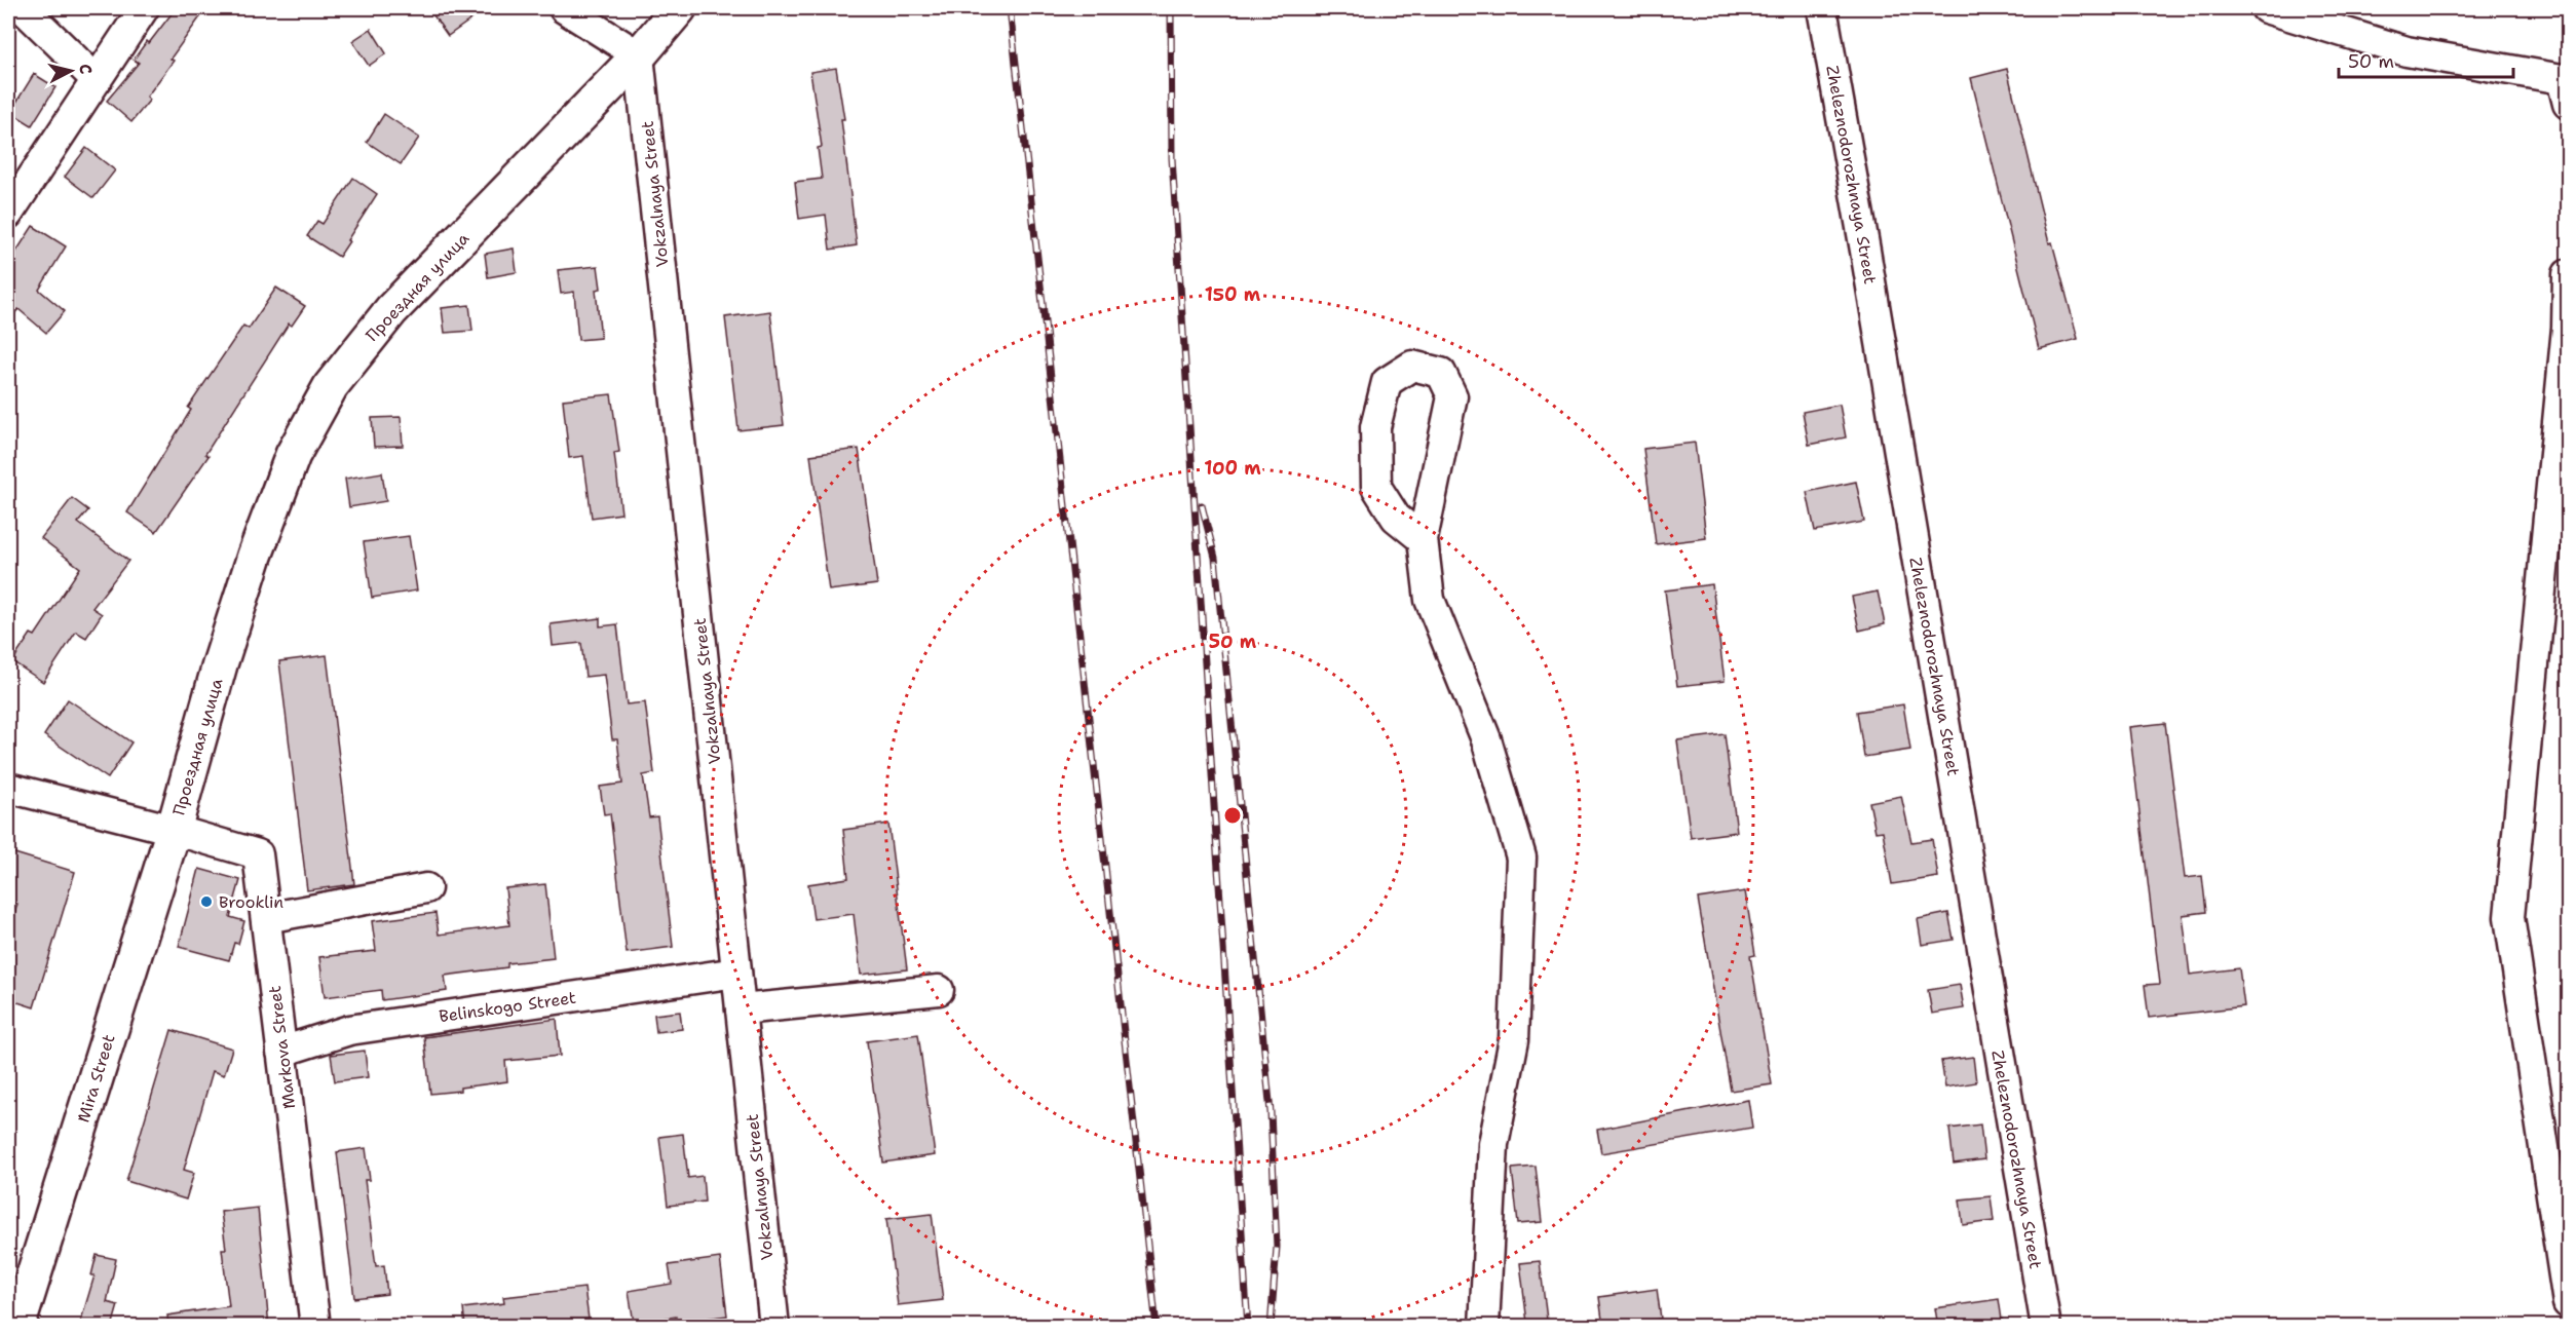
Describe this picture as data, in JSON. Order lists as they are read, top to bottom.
{
  "streets": {
    "main road": ["Проездная улица", "Mira Street"],
    "street": [
      "Zheleznodorozhnaya Street",
      "Vokzalnaya Street",
      "Belinskogo Street",
      "Markova Street"
    ]
  },
  "crossings": [
    ["Vokzalnaya Street", "Проездная улица"],
    ["Vokzalnaya Street", "Belinskogo Street"],
    ["Проездная улица", "Markova Street"],
    ["Проездная улица", "Mira Street"],
    ["Belinskogo Street", "Markova Street"],
    ["Markova Street", "Mira Street"]
  ],
  "places": ["Brooklin"],
  "scale_bar": "50 m",
  "north": "right",
  "rings": ["150 m", "100 m", "50 m"]
}
